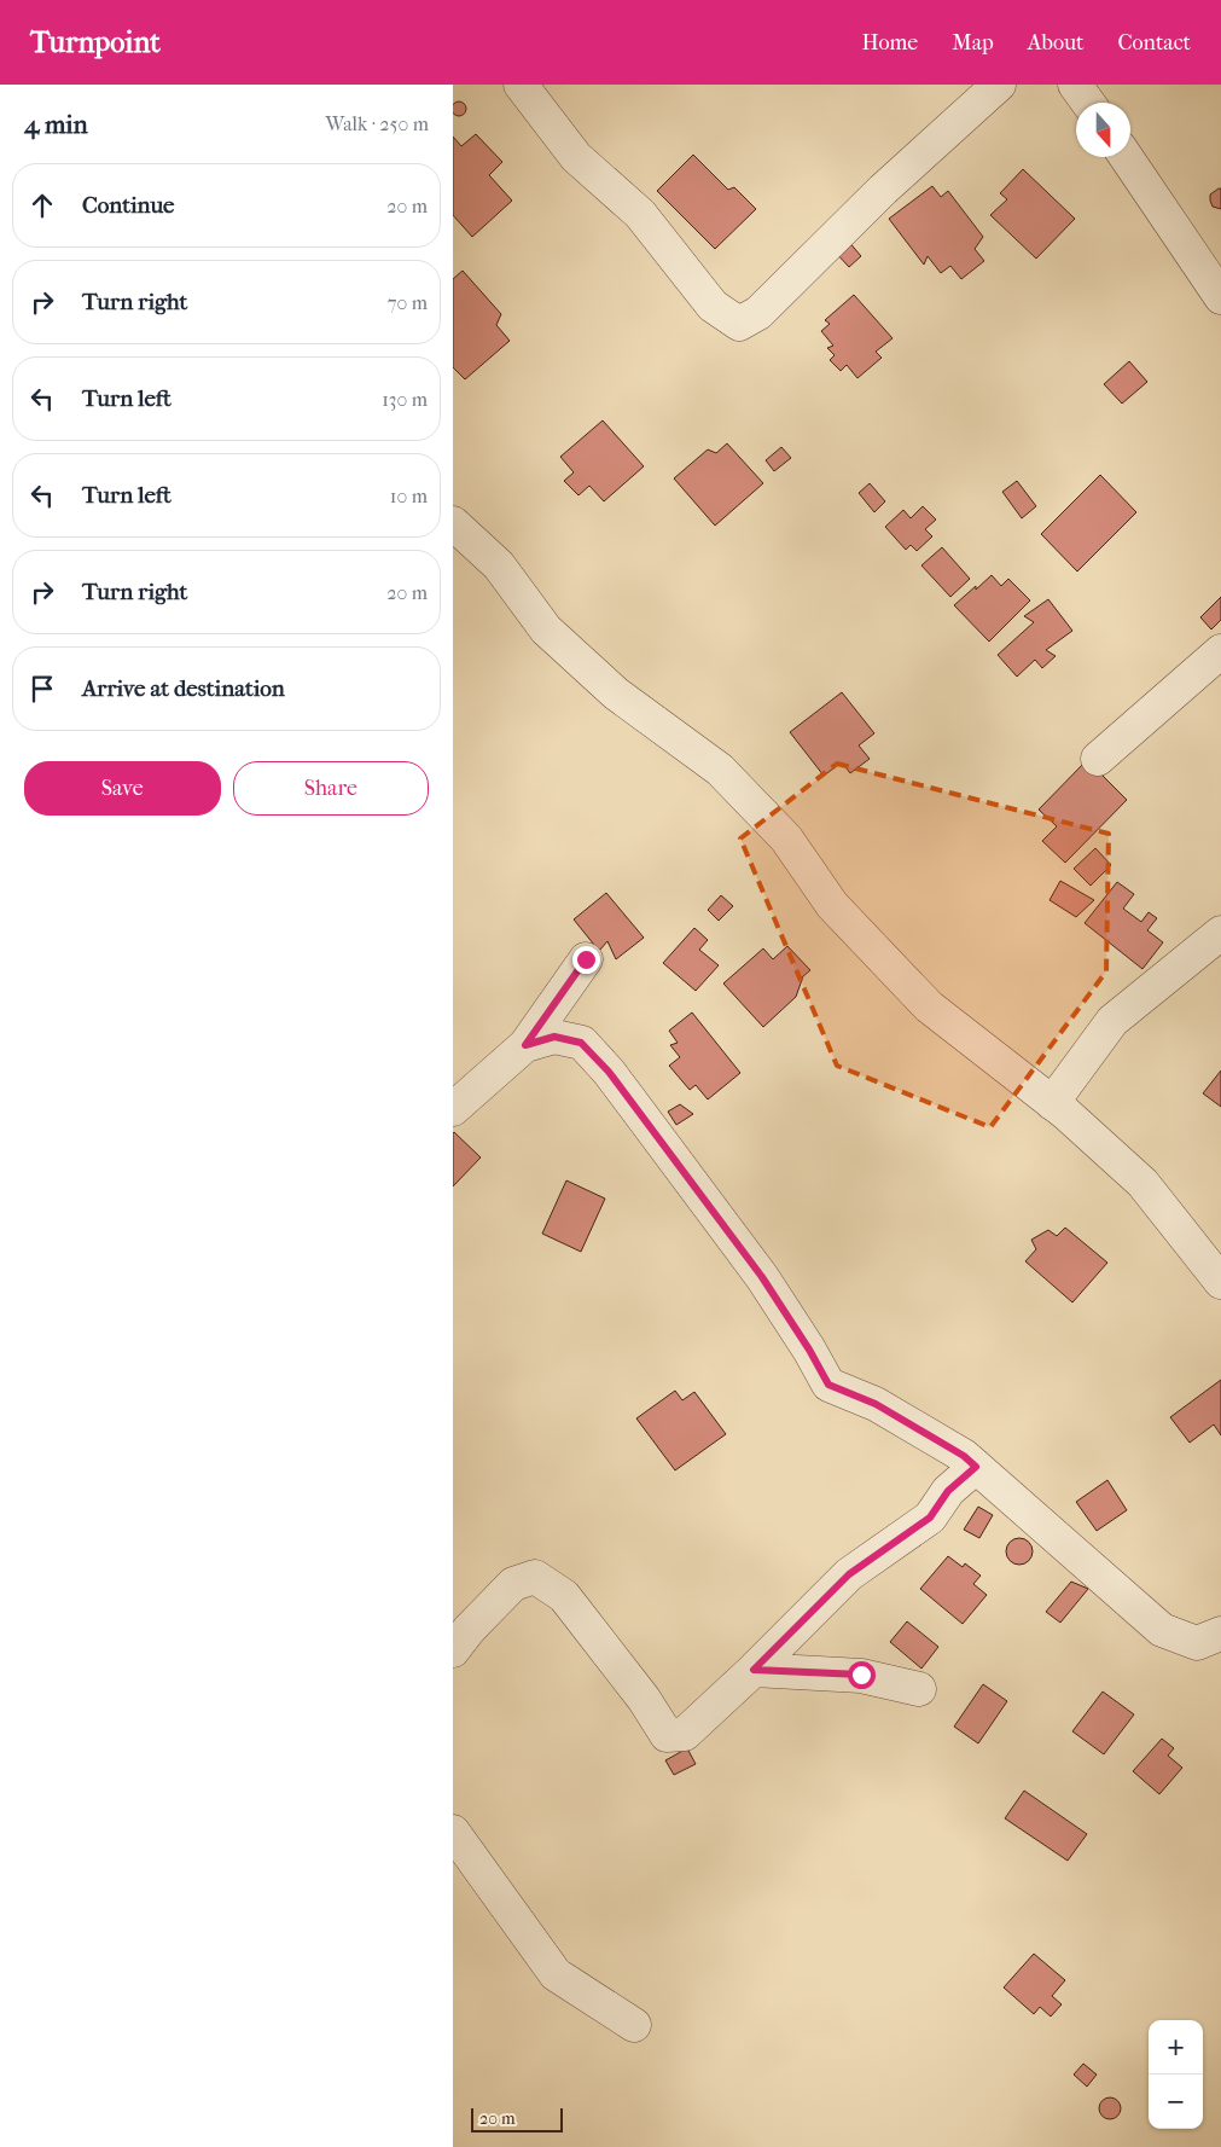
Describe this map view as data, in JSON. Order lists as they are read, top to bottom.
{
  "scale_bar": "20 m",
  "north": "bottom",
  "page": {
    "header": "Turnpoint",
    "nav": [
      "Home",
      "Map",
      "About",
      "Contact"
    ],
    "heading": ["4 min", "Walk · 250 m"],
    "list": [
      ["Continue", "20 m"],
      ["Turn right", "70 m"],
      ["Turn left", "130 m"],
      ["Turn left", "10 m"],
      ["Turn right", "20 m"],
      "Arrive at destination"
    ],
    "buttons": ["Save", "Share"],
    "map_buttons": ["+", "−"],
    "scale": "20 m"
  }
}
